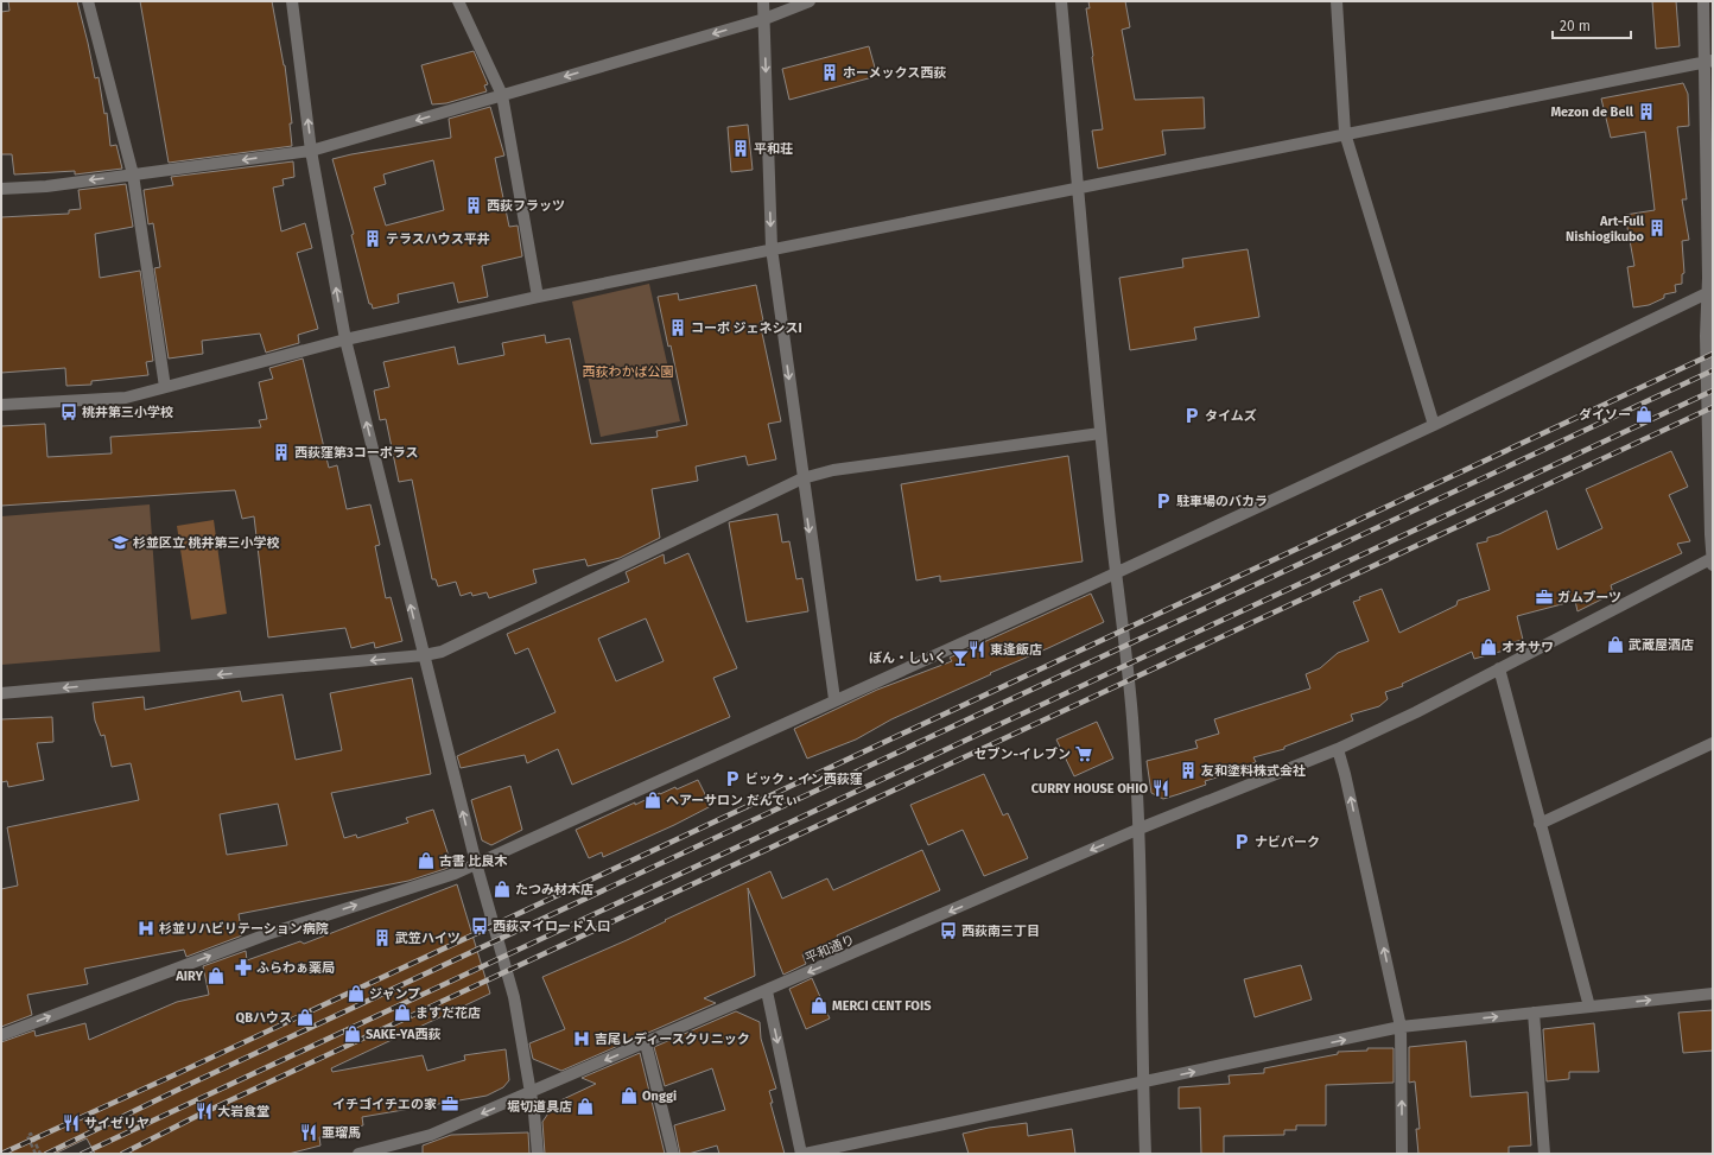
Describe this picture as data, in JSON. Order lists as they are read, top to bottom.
{
  "streets": {
    "street": ["平和通り"]
  },
  "one_way": ["平和通り"],
  "parks": ["西荻わかば公園"],
  "places": {
    "building": [
      "ホーメックス西荻",
      "Mezon de Bell",
      "平和荘",
      "西荻フラッツ",
      "Art-Full Nishiogikubo",
      "テラスハウス平井",
      "コーポ ジェネシスI",
      "西荻窪第3コーポラス",
      "友和塗料株式会社",
      "武笠ハイツ"
    ],
    "bus stop": ["桃井第三小学校", "西荻マイロード入口", "西荻南三丁目"],
    "shop": [
      "ダイソー",
      "武蔵屋酒店",
      "オオサワ",
      "ヘアーサロン だんでぃ",
      "古書 比良木",
      "たつみ材木店",
      "AIRY",
      "ジャンプ",
      "MERCI CENT FOIS",
      "ますだ花店",
      "QBハウス",
      "SAKE-YA西荻",
      "Onggi",
      "堀切道具店"
    ],
    "parking": [
      "タイムズ",
      "駐車場のバカラ",
      "ビック・イン西荻窪",
      "ナビパーク"
    ],
    "school or university": ["杉並区立 桃井第三小学校"],
    "office": ["ガムブーツ", "イチゴイチエの家"],
    "restaurant": [
      "東逢飯店",
      "CURRY HOUSE OHIO",
      "大岩食堂",
      "サイゼリヤ",
      "亜瑠馬"
    ],
    "bar": ["ぼん・しいく"],
    "supermarket": ["セブン-イレブン"],
    "hospital": ["杉並リハビリテーション病院", "吉尾レディースクリニック"],
    "pharmacy": ["ふらわぁ薬局"]
  },
  "scale_bar": "20 m"
}
